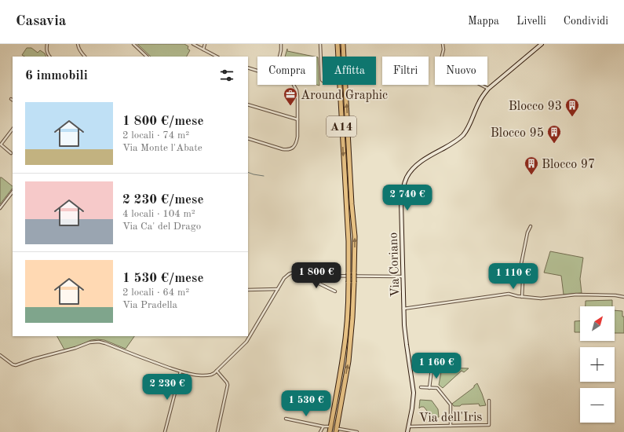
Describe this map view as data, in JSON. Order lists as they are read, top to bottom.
{
  "streets": {
    "highway": ["A14"],
    "main road": ["Via Coriano"],
    "street": ["Via dell'Iris"]
  },
  "crossings": [
    ["Via Coriano", "Via dell'Iris"]
  ],
  "places": {
    "office": ["Around Graphic"],
    "building": ["Blocco 93", "Blocco 95", "Blocco 97"]
  },
  "north": "top right",
  "page": {
    "header": "Casavia",
    "nav": ["Mappa", "Livelli", "Condividi"],
    "chip": [
      "Compra",
      "Affitta",
      "Filtri",
      "Nuovo"
    ],
    "heading": "6 immobili",
    "list": [
      {
        "name": "1 800 €/mese",
        "note": "2 locali · 74 m² · Via Monte l'Abate"
      },
      {
        "name": "2 230 €/mese",
        "note": "4 locali · 104 m² · Via Ca' del Drago"
      },
      {
        "name": "1 530 €/mese",
        "note": "2 locali · 64 m² · Via Pradella"
      }
    ],
    "price": [
      "2 740 €",
      "1 800 €",
      "1 110 €",
      "1 160 €",
      "2 230 €",
      "1 530 €"
    ],
    "map_buttons": ["+", "−"]
  }
}
